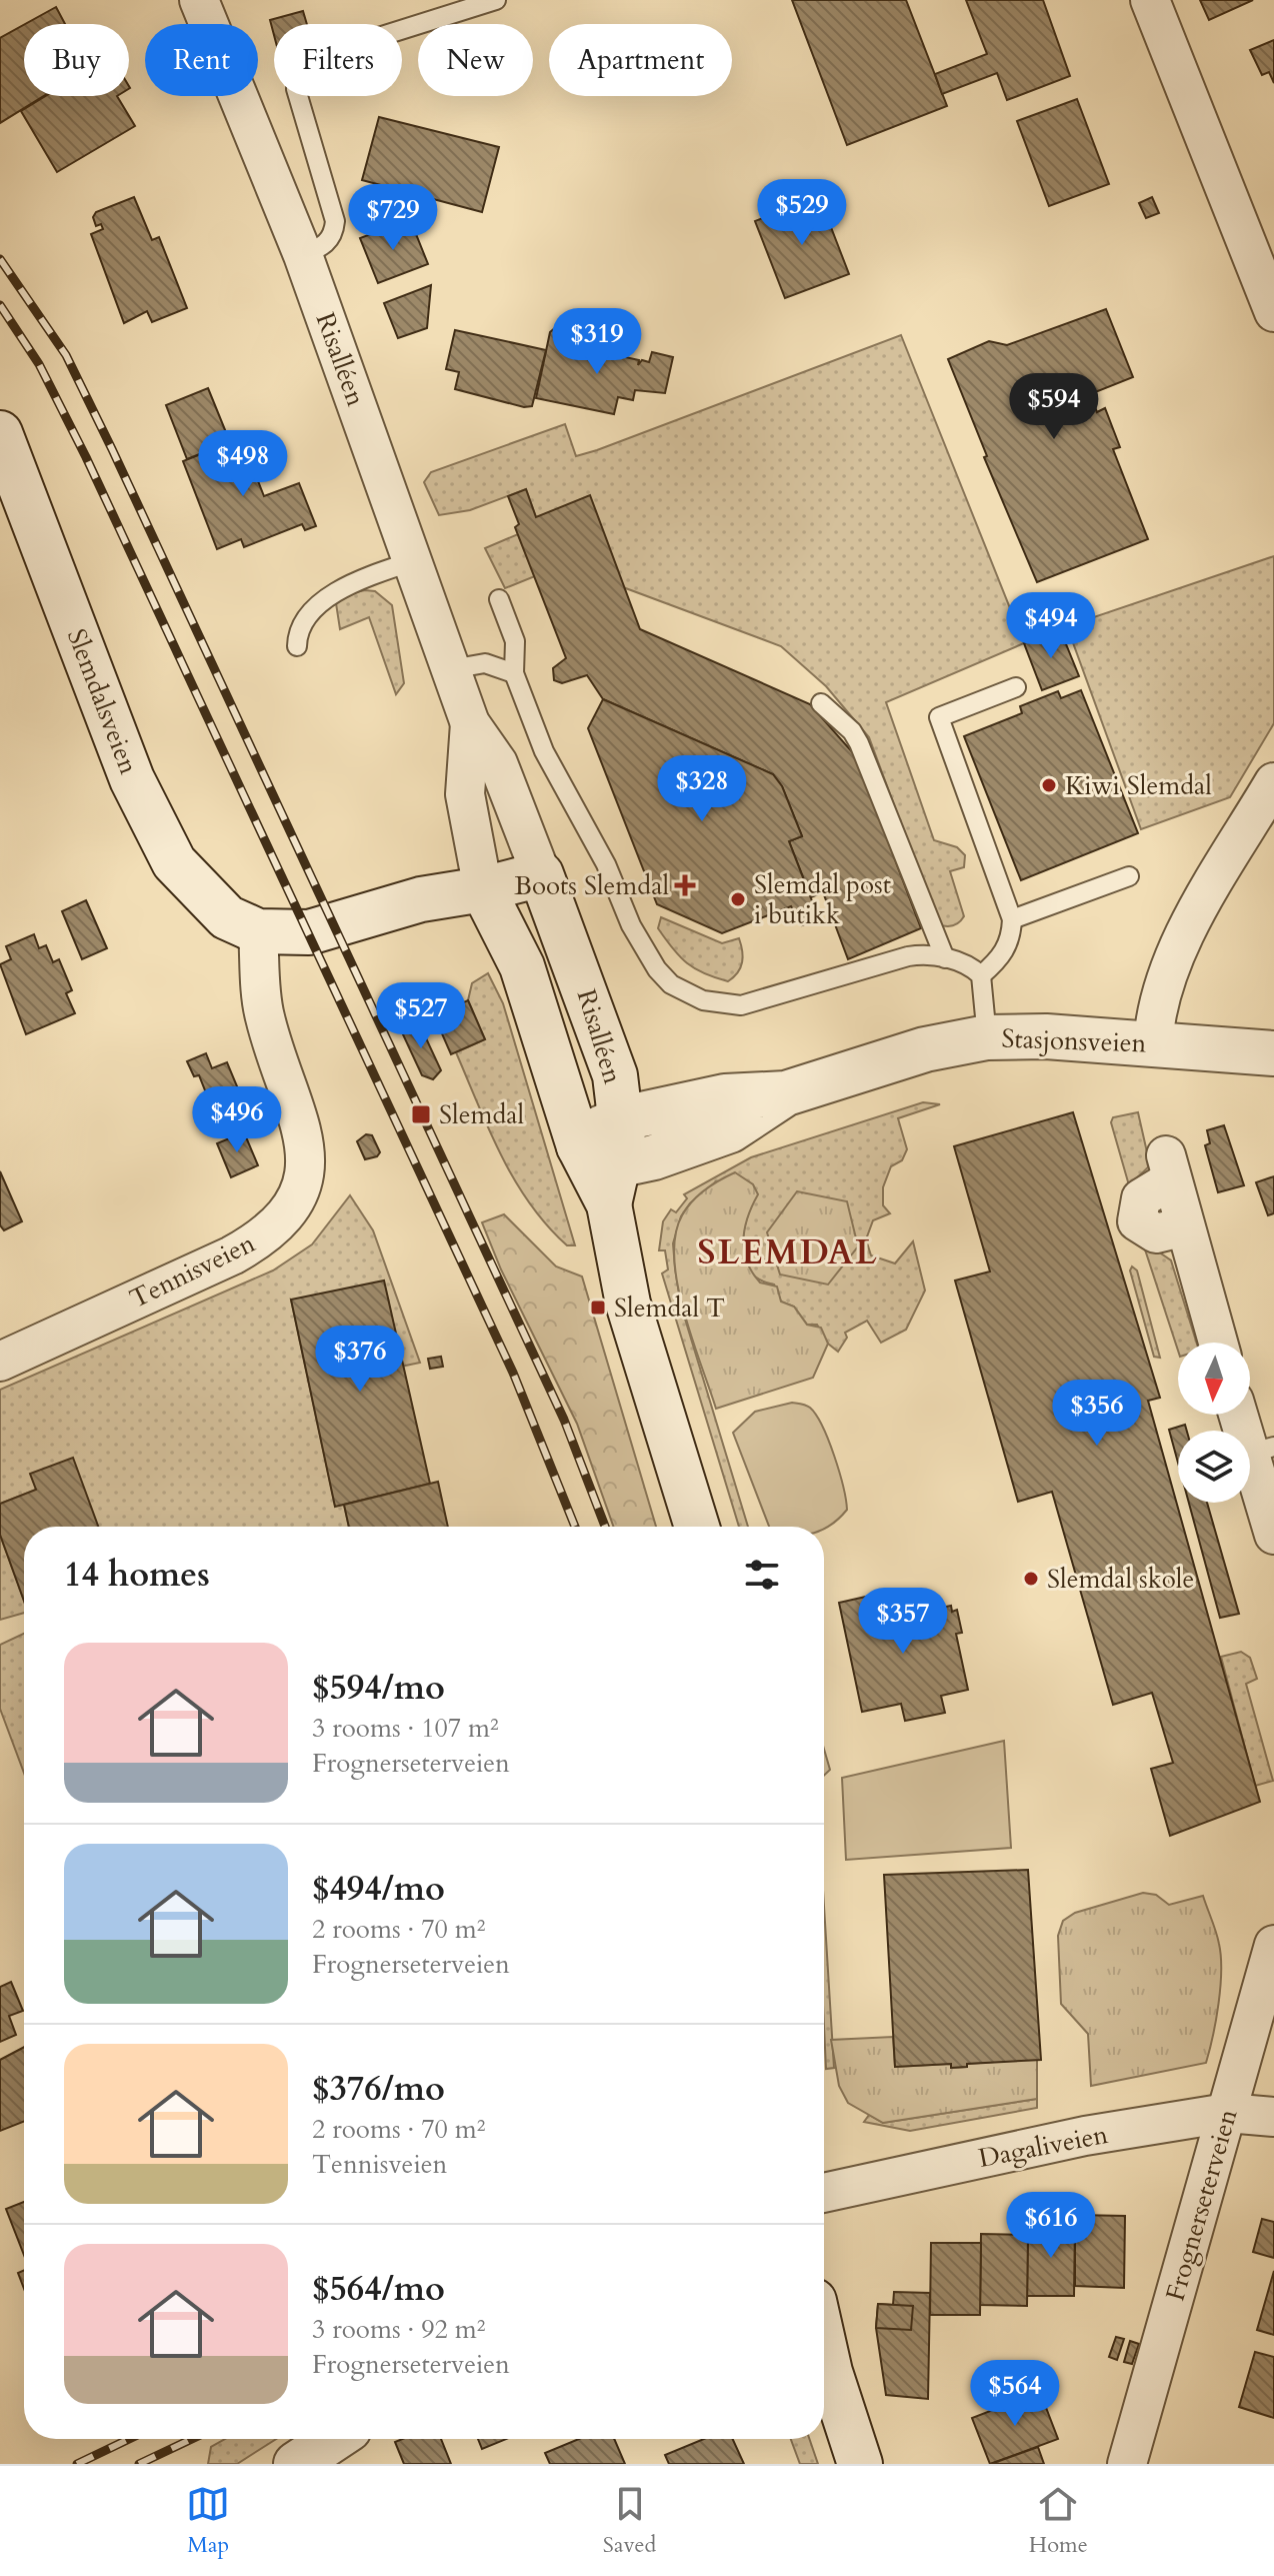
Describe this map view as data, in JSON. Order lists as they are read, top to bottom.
{
  "streets": {
    "main road": ["Risalléen", "Slemdalsveien", "Stasjonsveien"],
    "street": ["Tennisveien", "Dagaliveien", "Frognerseterveien"]
  },
  "crossings": [
    ["Risalléen", "Stasjonsveien"],
    ["Slemdalsveien", "Tennisveien"],
    ["Dagaliveien", "Frognerseterveien"]
  ],
  "districts": ["SLEMDAL"],
  "places": {
    "other": ["Kiwi Slemdal", "Slemdal post i butikk", "Slemdal skole"],
    "health": ["Boots Slemdal"],
    "transit": ["Slemdal", "Slemdal T"]
  },
  "north": "bottom",
  "page": {
    "chip": [
      "Buy",
      "Rent",
      "Filters",
      "New",
      "Apartment"
    ],
    "price": [
      "$529",
      "$729",
      "$319",
      "$594",
      "$498",
      "$494",
      "$328",
      "$527",
      "$496",
      "$376",
      "$356",
      "$357",
      "$616",
      "$564"
    ],
    "heading": "14 homes",
    "list": [
      {
        "name": "$594/mo",
        "note": "3 rooms · 107 m² · Frognerseterveien"
      },
      {
        "name": "$494/mo",
        "note": "2 rooms · 70 m² · Frognerseterveien"
      },
      {
        "name": "$376/mo",
        "note": "2 rooms · 70 m² · Tennisveien"
      },
      {
        "name": "$564/mo",
        "note": "3 rooms · 92 m² · Frognerseterveien"
      }
    ],
    "tabs": ["Map", "Saved", "Home"]
  }
}
